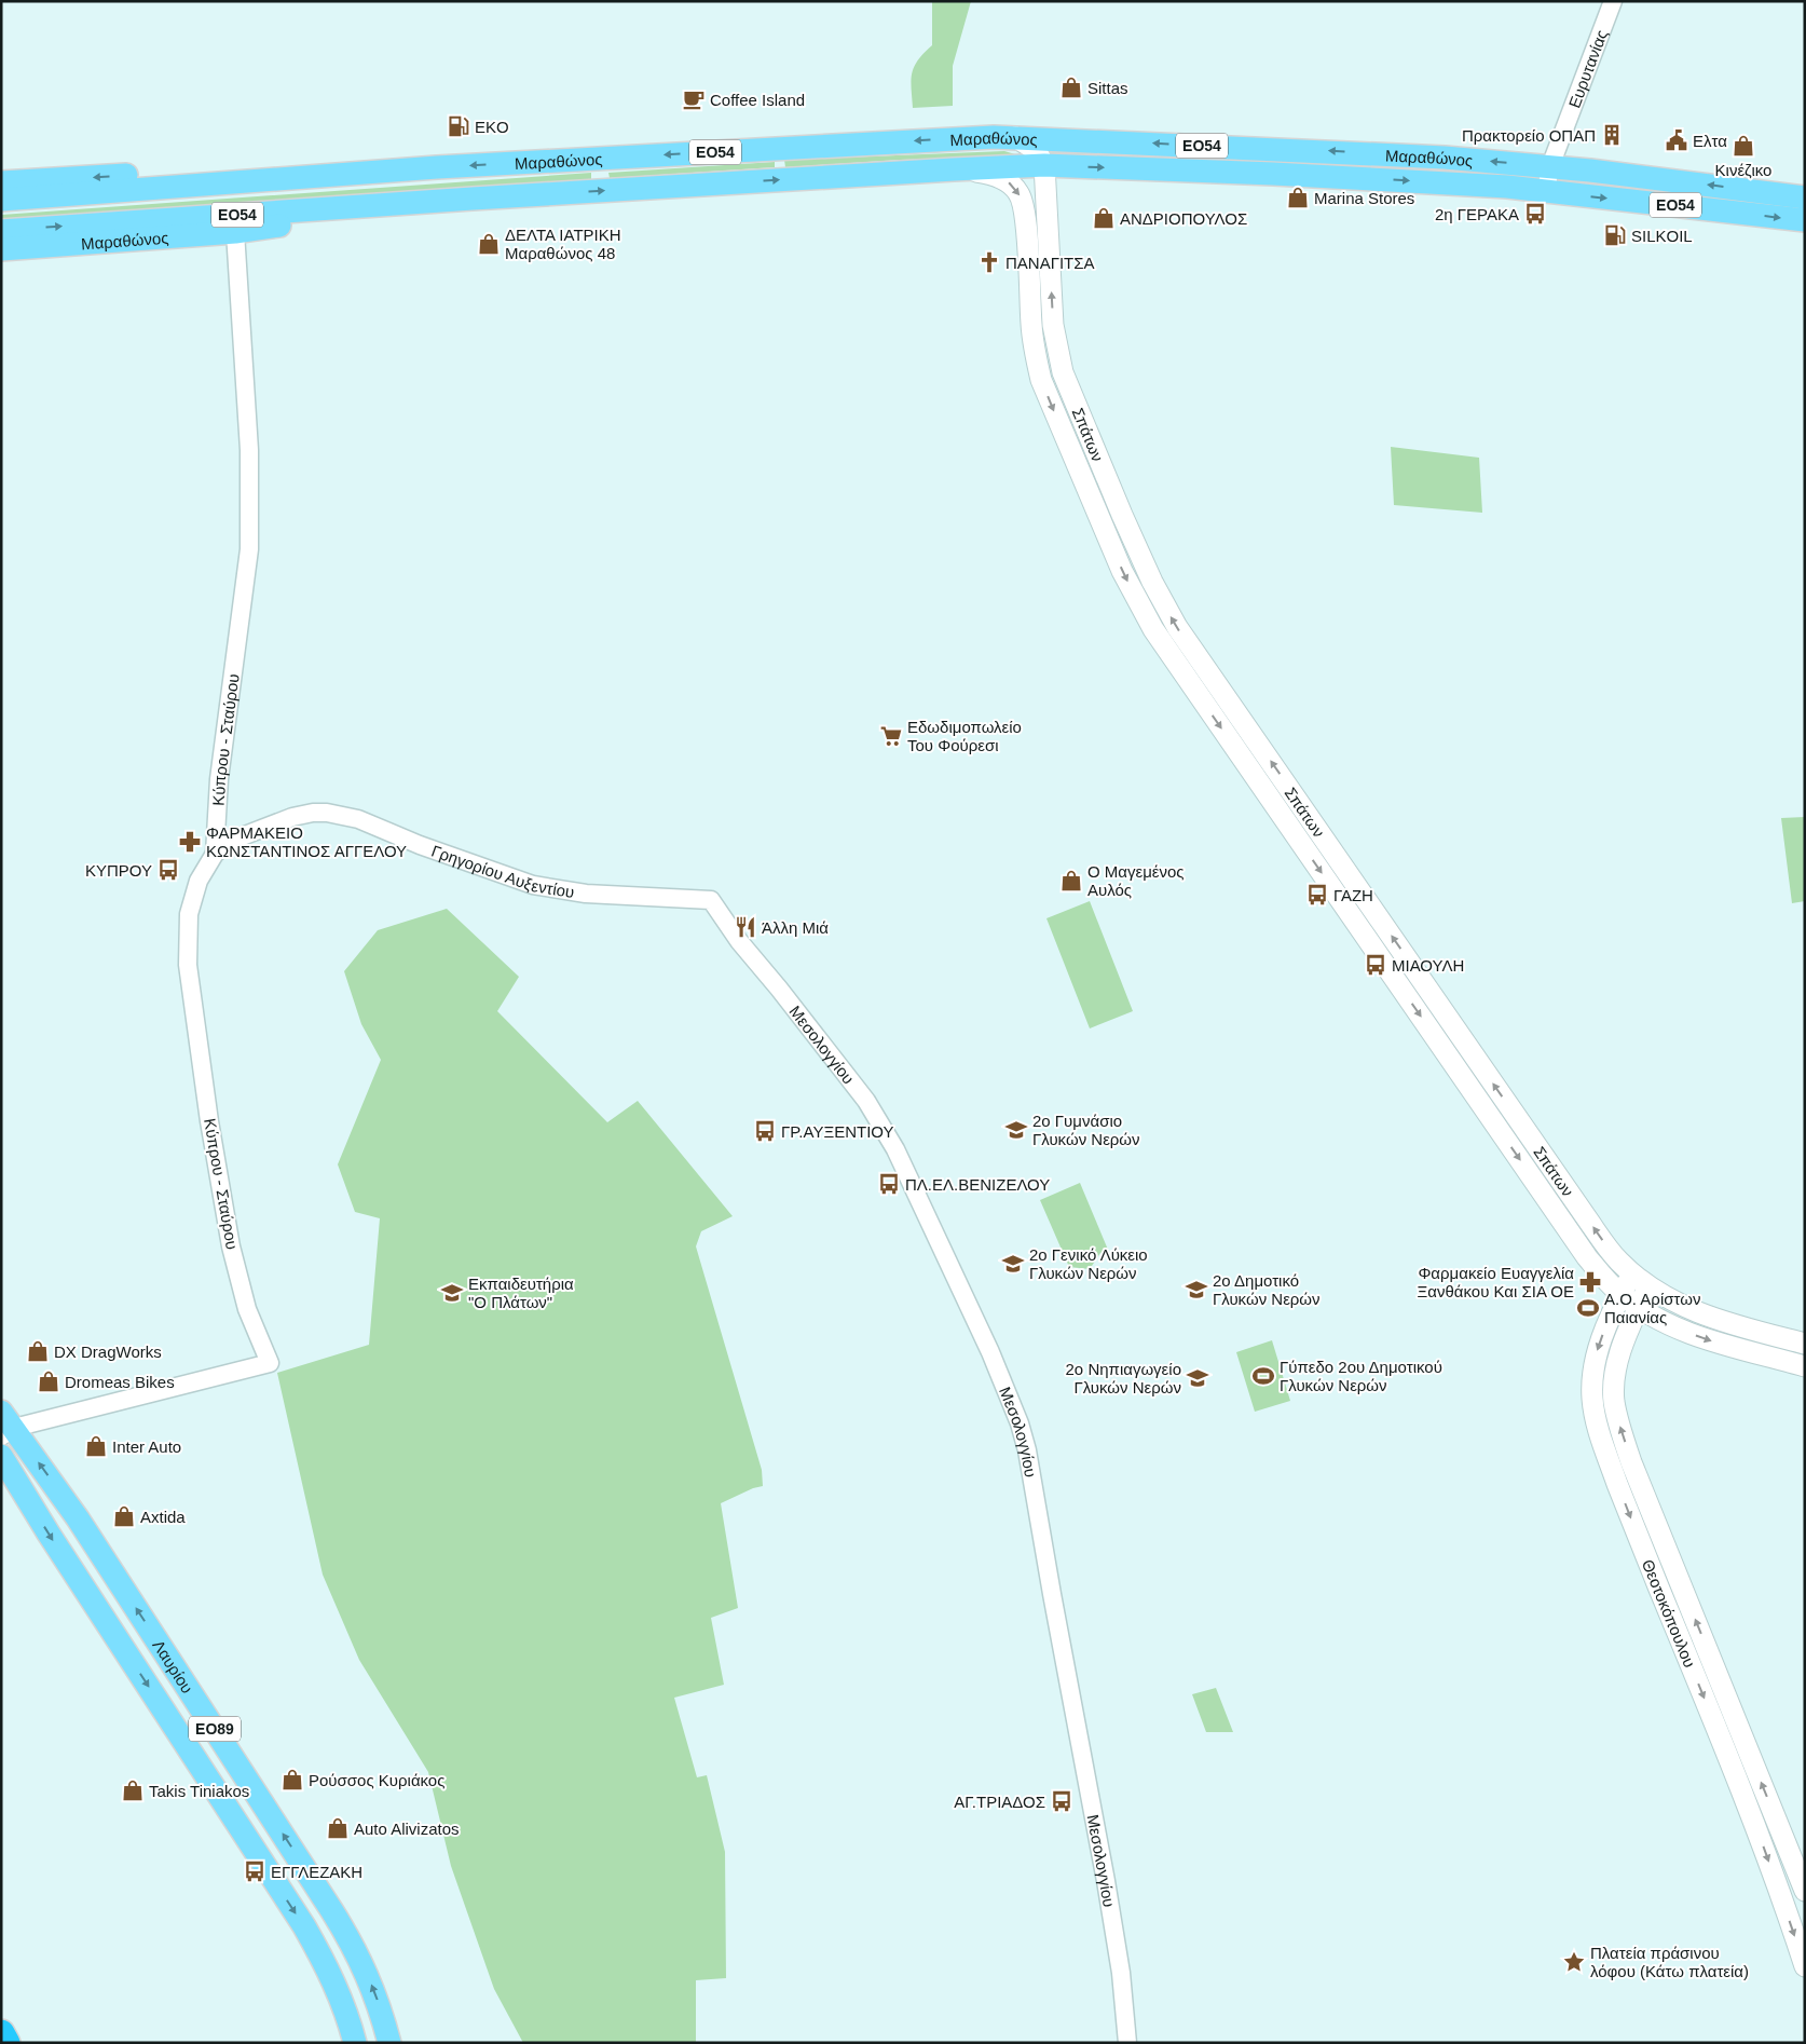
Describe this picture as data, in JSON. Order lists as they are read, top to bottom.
{
  "streets": {
    "main road": [
      "Μαραθώνος",
      "ΕΟ54",
      "Σπάτων",
      "Θεοτοκόπουλου",
      "Λαυρίου",
      "ΕΟ89"
    ],
    "street": [
      "Ευρυτανίας",
      "Κύπρου - Σταύρου",
      "Γρηγορίου Αυξεντίου",
      "Μεσολογγίου"
    ]
  },
  "crossings": [
    ["Ευρυτανίας", "Μαραθώνος"],
    ["Μαραθώνος", "Σπάτων"],
    ["Μαραθώνος", "Κύπρου - Σταύρου"],
    ["Σπάτων", "Θεοτοκόπουλου"],
    ["Κύπρου - Σταύρου", "Γρηγορίου Αυξεντίου"],
    ["Κύπρου - Σταύρου", "Λαυρίου"],
    ["Γρηγορίου Αυξεντίου", "Μεσολογγίου"]
  ],
  "places": {
    "shop": [
      "Sittas",
      "Κινέζικο",
      "Marina Stores",
      "ΑΝΔΡΙΟΠΟΥΛΟΣ",
      "ΔΕΛΤΑ ΙΑΤΡΙΚΗ Μαραθώνος 48",
      "Ο Μαγεμένος Αυλός",
      "DX DragWorks",
      "Dromeas Bikes",
      "Inter Auto",
      "Axtida",
      "Ρούσσος Κυριάκος",
      "Takis Tiniakos",
      "Auto Alivizatos"
    ],
    "cafe": ["Coffee Island"],
    "fuel station": ["EKO", "SILKOIL"],
    "building": ["Πρακτορείο ΟΠΑΠ"],
    "public building": ["Ελτα"],
    "bus stop": [
      "2η ΓΕΡΑΚΑ",
      "ΚΥΠΡΟΥ",
      "ΓΑΖΗ",
      "ΜΙΑΟΥΛΗ",
      "ΓΡ.ΑΥΞΕΝΤΙΟΥ",
      "ΠΛ.ΕΛ.ΒΕΝΙΖΕΛΟΥ",
      "ΑΓ.ΤΡΙΑΔΟΣ",
      "ΕΓΓΛΕΖΑΚΗ"
    ],
    "church": ["ΠΑΝΑΓΙΤΣΑ"],
    "supermarket": ["Εδωδιμοπωλείο Του Φούρεσι"],
    "pharmacy": ["ΦΑΡΜΑΚΕΙΟ ΚΩΝΣΤΑΝΤΙΝΟΣ ΑΓΓΕΛΟΥ", "Φαρμακείο Ευαγγελία Ξανθάκου Και ΣΙΑ ΟΕ"],
    "restaurant": ["Άλλη Μιά"],
    "school or university": [
      "2ο Γυμνάσιο Γλυκών Νερών",
      "2ο Γενικό Λύκειο Γλυκών Νερών",
      "2ο Δημοτικό Γλυκών Νερών",
      "Εκπαιδευτήρια \"Ο Πλάτων\"",
      "2ο Νηπιαγωγείο Γλυκών Νερών"
    ],
    "sports": ["Α.Ο. Αρίστων Παιανίας", "Γύπεδο 2ου Δημοτικού Γλυκών Νερών"],
    "place": ["Πλατεία πράσινου λόφου (Κάτω πλατεία)"]
  }
}
